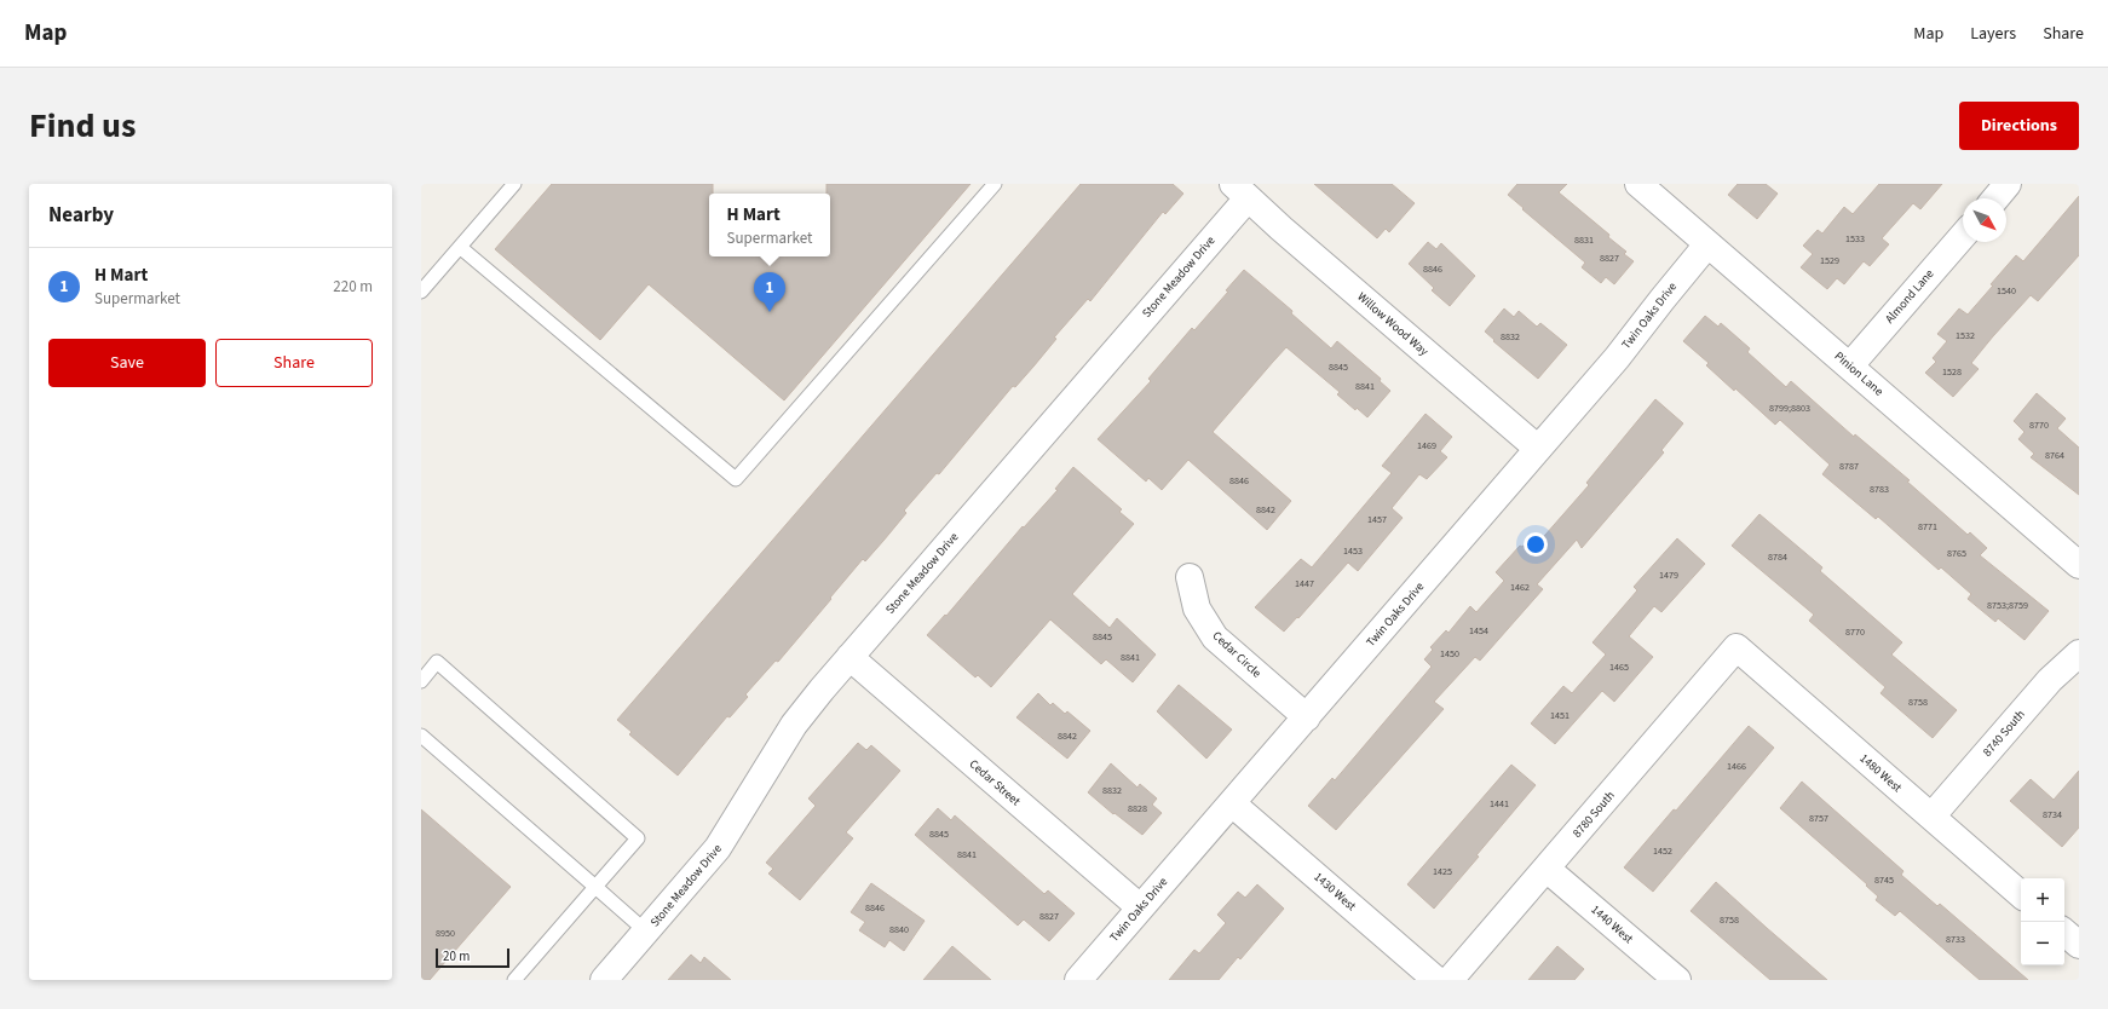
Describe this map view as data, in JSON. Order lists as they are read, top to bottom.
{
  "streets": {
    "street": [
      "Stone Meadow Drive",
      "Almond Lane",
      "Twin Oaks Drive",
      "Willow Wood Way",
      "Pinion Lane",
      "Cedar Circle",
      "8740 South",
      "1480 West",
      "Cedar Street",
      "8780 South",
      "1430 West",
      "1440 West"
    ]
  },
  "crossings": [
    ["Stone Meadow Drive", "Willow Wood Way"],
    ["Stone Meadow Drive", "Cedar Street"],
    ["Almond Lane", "Pinion Lane"],
    ["Twin Oaks Drive", "Willow Wood Way"],
    ["Twin Oaks Drive", "Pinion Lane"],
    ["Twin Oaks Drive", "Cedar Circle"],
    ["Twin Oaks Drive", "Cedar Street"],
    ["Twin Oaks Drive", "1430 West"],
    ["8740 South", "1480 West"],
    ["1480 West", "8780 South"],
    ["8780 South", "1440 West"]
  ],
  "house_numbers": [
    "1533",
    "8831",
    "8827",
    "1529",
    "8846",
    "1540",
    "1532",
    "8832",
    "8845",
    "1528",
    "8841",
    "8799;8803",
    "8770",
    "1469",
    "8764",
    "8787",
    "8846",
    "8783",
    "8842",
    "1457",
    "8771",
    "1453",
    "8765",
    "8784",
    "1479",
    "1447",
    "1462",
    "8753;8759",
    "1454",
    "8770",
    "8845",
    "1450",
    "8841",
    "1465",
    "8758",
    "1451",
    "8842",
    "1466",
    "8832",
    "1441",
    "8828",
    "8734",
    "8757",
    "8845",
    "1452",
    "8841",
    "1425",
    "8745",
    "8846",
    "8827",
    "8758",
    "8840",
    "8950",
    "8733"
  ],
  "scale_bar": "20 m",
  "north": "bottom right",
  "page": {
    "header": "Map",
    "nav": ["Map", "Layers", "Share"],
    "title": "Find us",
    "buttons": [
      "Directions",
      ["Save", "Share"]
    ],
    "heading": "Nearby",
    "popup": ["H Mart", "Supermarket"],
    "list": [
      {
        "mark": "1",
        "name": "H Mart",
        "note": "Supermarket",
        "value": "220 m"
      }
    ],
    "pins": "1",
    "map_buttons": ["+", "−"],
    "scale": "20 m"
  }
}
